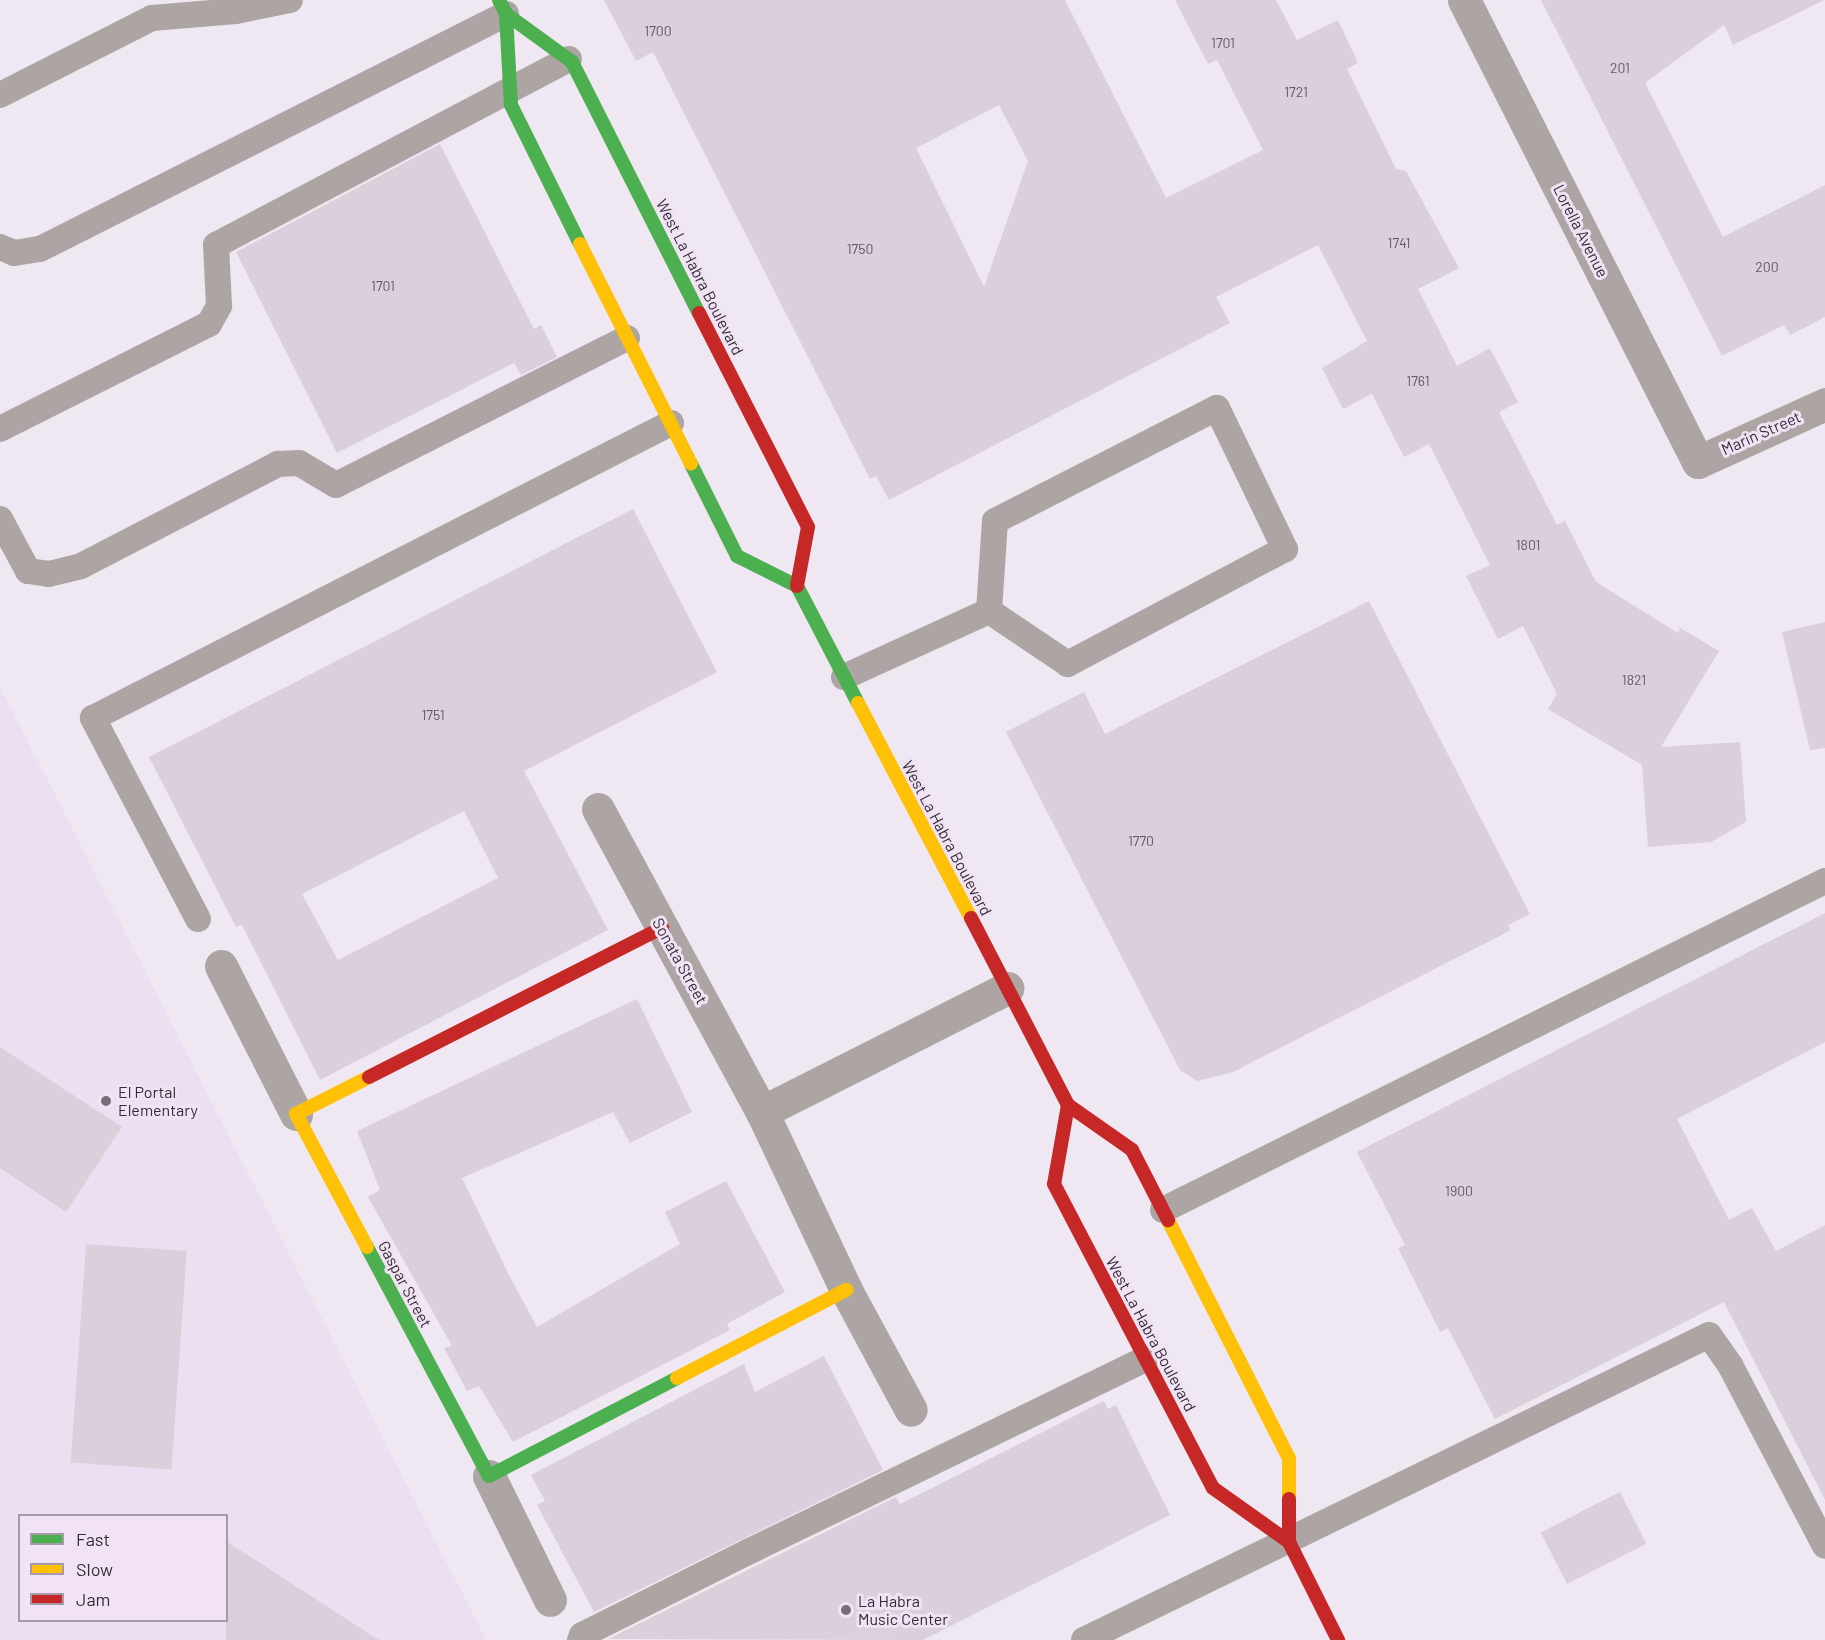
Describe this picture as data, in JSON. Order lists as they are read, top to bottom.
{
  "streets": {
    "main road": ["West La Habra Boulevard", "Gaspar Street"],
    "street": ["Lorella Avenue", "Marin Street", "Sonata Street"]
  },
  "crossings": [
    ["Lorella Avenue", "Marin Street"]
  ],
  "places": ["El Portal Elementary", "La Habra Music Center"],
  "house_numbers": [
    "1700",
    "1701",
    "201",
    "1721",
    "1741",
    "1750",
    "200",
    "1701",
    "1761",
    "1801",
    "1821",
    "1751",
    "1770",
    "1900"
  ],
  "legend": ["Fast", "Slow", "Jam"]
}
